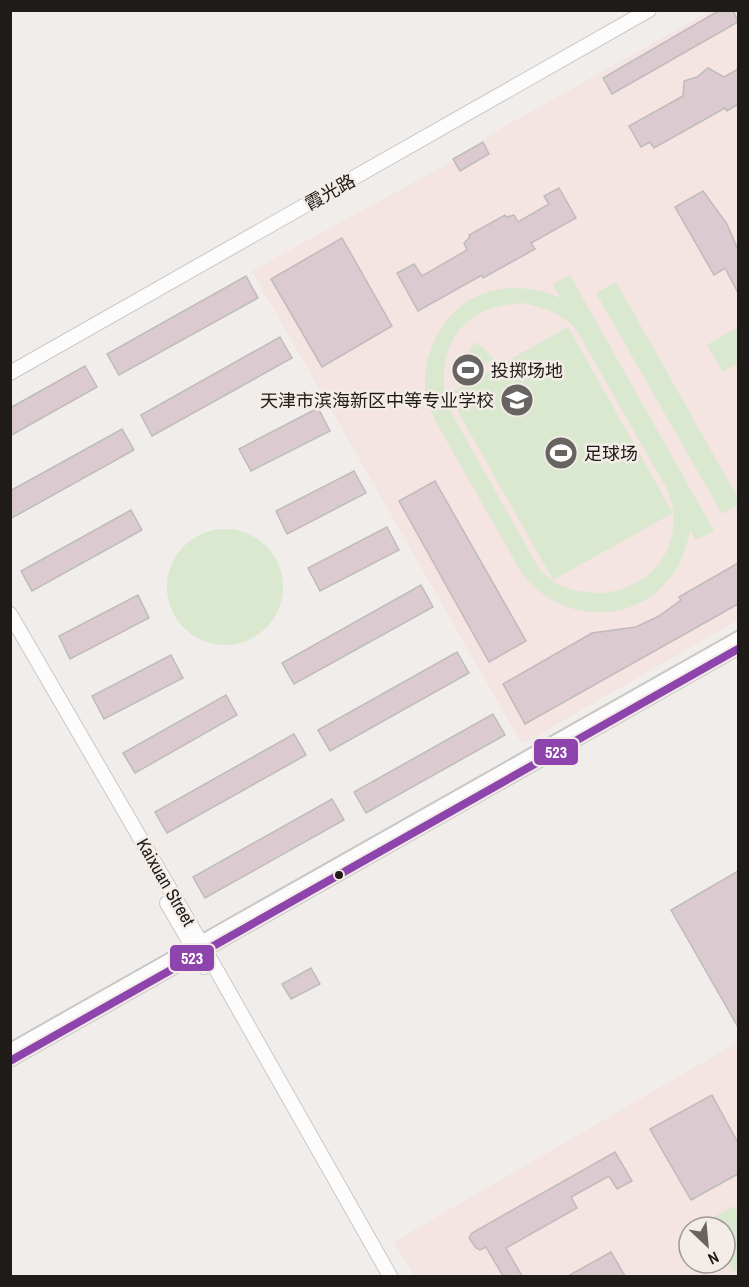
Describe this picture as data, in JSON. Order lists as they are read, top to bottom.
{
  "streets": {
    "street": ["霞光路", "Kaixuan Street"]
  },
  "places": {
    "sports": ["投掷场地", "足球场"],
    "school or university": ["天津市滨海新区中等专业学校"]
  },
  "lines": ["transit line 523"],
  "north": "bottom right"
}
